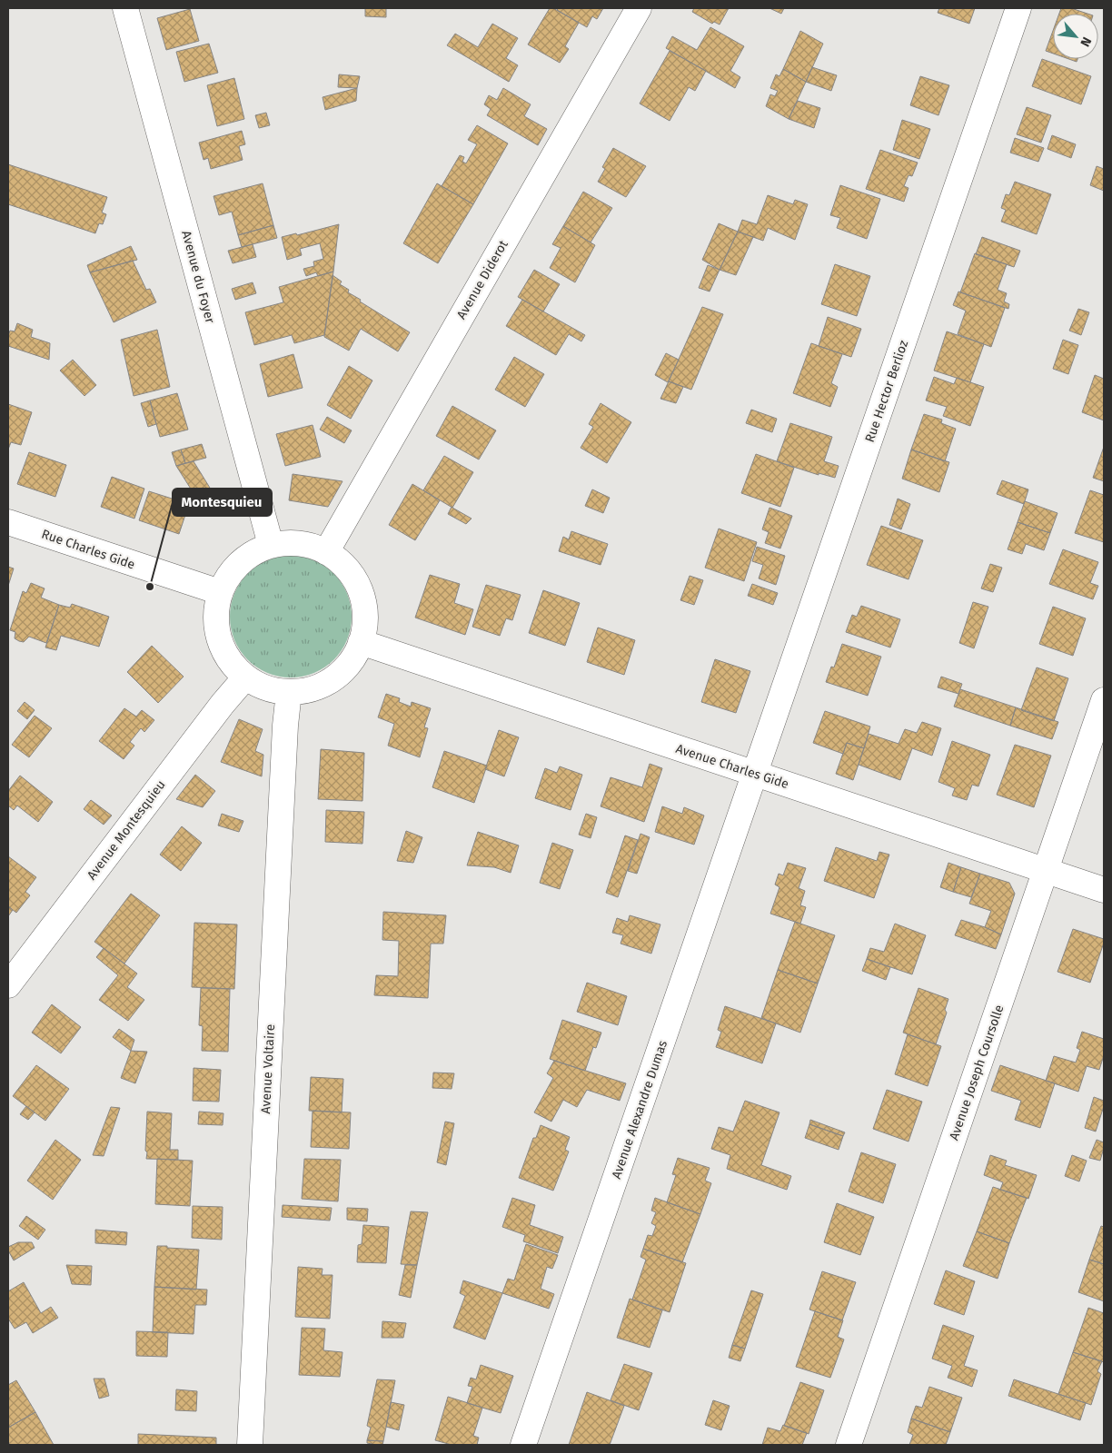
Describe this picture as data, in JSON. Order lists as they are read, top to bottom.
{
  "streets": {
    "street": [
      "Avenue du Foyer",
      "Avenue Diderot",
      "Rue Hector Berlioz",
      "Rue Charles Gide",
      "Avenue Charles Gide",
      "Avenue Montesquieu",
      "Avenue Voltaire",
      "Avenue Joseph Coursolle",
      "Avenue Alexandre Dumas"
    ]
  },
  "crossings": [
    ["Avenue du Foyer", "Avenue Diderot"],
    ["Avenue du Foyer", "Rue Charles Gide"],
    ["Avenue du Foyer", "Avenue Charles Gide"],
    ["Avenue du Foyer", "Avenue Montesquieu"],
    ["Avenue du Foyer", "Avenue Voltaire"],
    ["Avenue Diderot", "Rue Charles Gide"],
    ["Avenue Diderot", "Avenue Charles Gide"],
    ["Avenue Diderot", "Avenue Montesquieu"],
    ["Avenue Diderot", "Avenue Voltaire"],
    ["Rue Hector Berlioz", "Avenue Charles Gide"],
    ["Rue Hector Berlioz", "Avenue Alexandre Dumas"],
    ["Rue Charles Gide", "Avenue Charles Gide"],
    ["Rue Charles Gide", "Avenue Montesquieu"],
    ["Rue Charles Gide", "Avenue Voltaire"],
    ["Avenue Charles Gide", "Avenue Montesquieu"],
    ["Avenue Charles Gide", "Avenue Voltaire"],
    ["Avenue Charles Gide", "Avenue Joseph Coursolle"],
    ["Avenue Charles Gide", "Avenue Alexandre Dumas"],
    ["Avenue Montesquieu", "Avenue Voltaire"]
  ],
  "places": ["Montesquieu"],
  "north": "bottom right"
}
